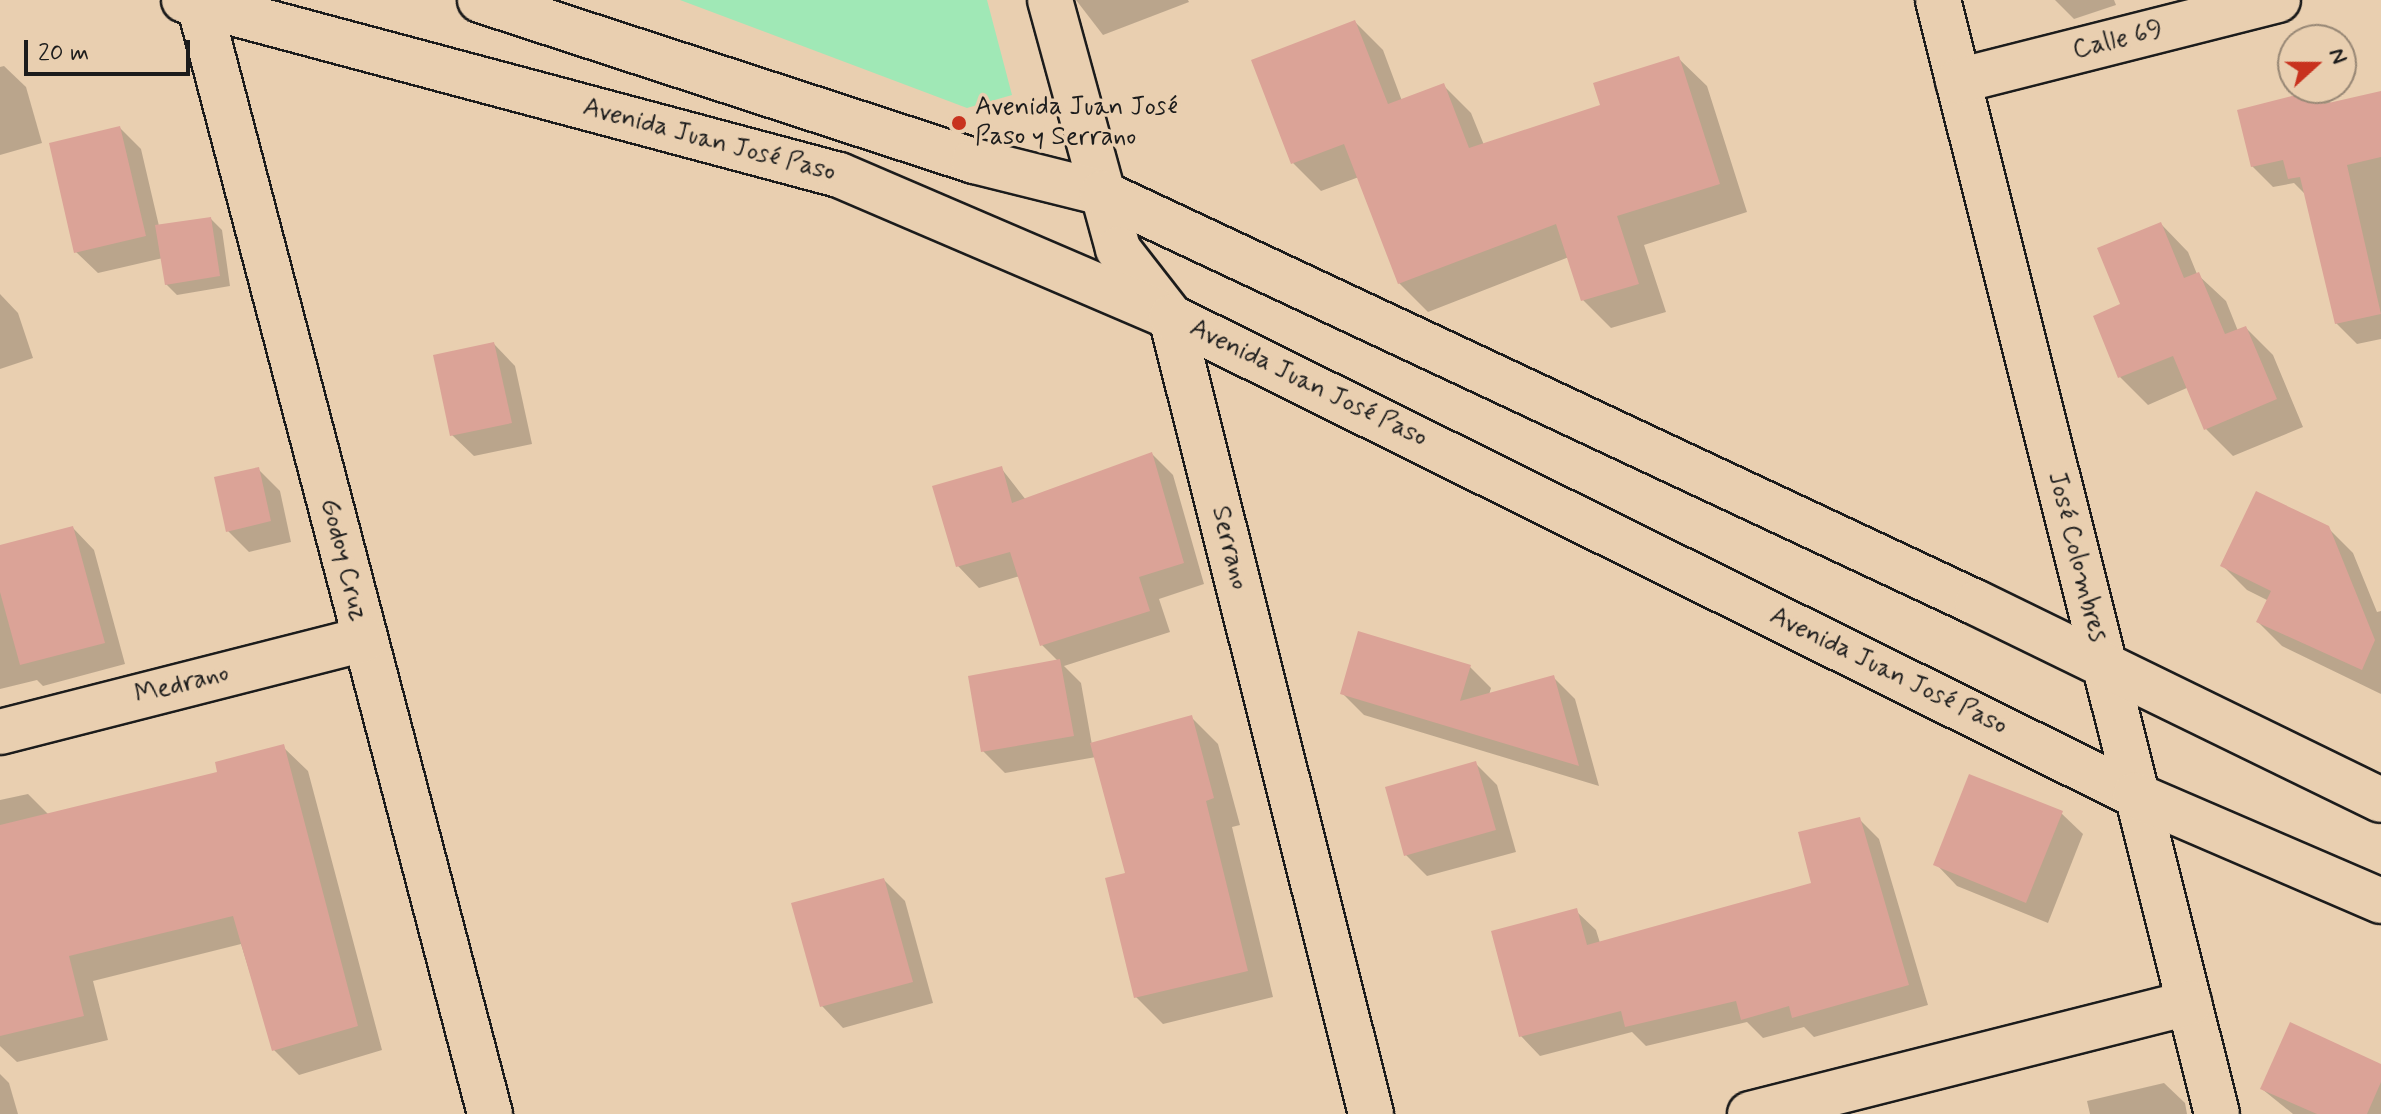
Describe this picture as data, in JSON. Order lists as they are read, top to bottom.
{
  "streets": {
    "street": [
      "Calle 69",
      "Avenida Juan José Paso",
      "Serrano",
      "José Colombres",
      "Godoy Cruz",
      "Medrano"
    ]
  },
  "crossings": [
    ["Calle 69", "José Colombres"],
    ["Avenida Juan José Paso", "Serrano"],
    ["Avenida Juan José Paso", "José Colombres"],
    ["Avenida Juan José Paso", "Godoy Cruz"],
    ["Godoy Cruz", "Medrano"]
  ],
  "places": ["Avenida Juan José Paso y Serrano"],
  "scale_bar": "20 m",
  "north": "right"
}
